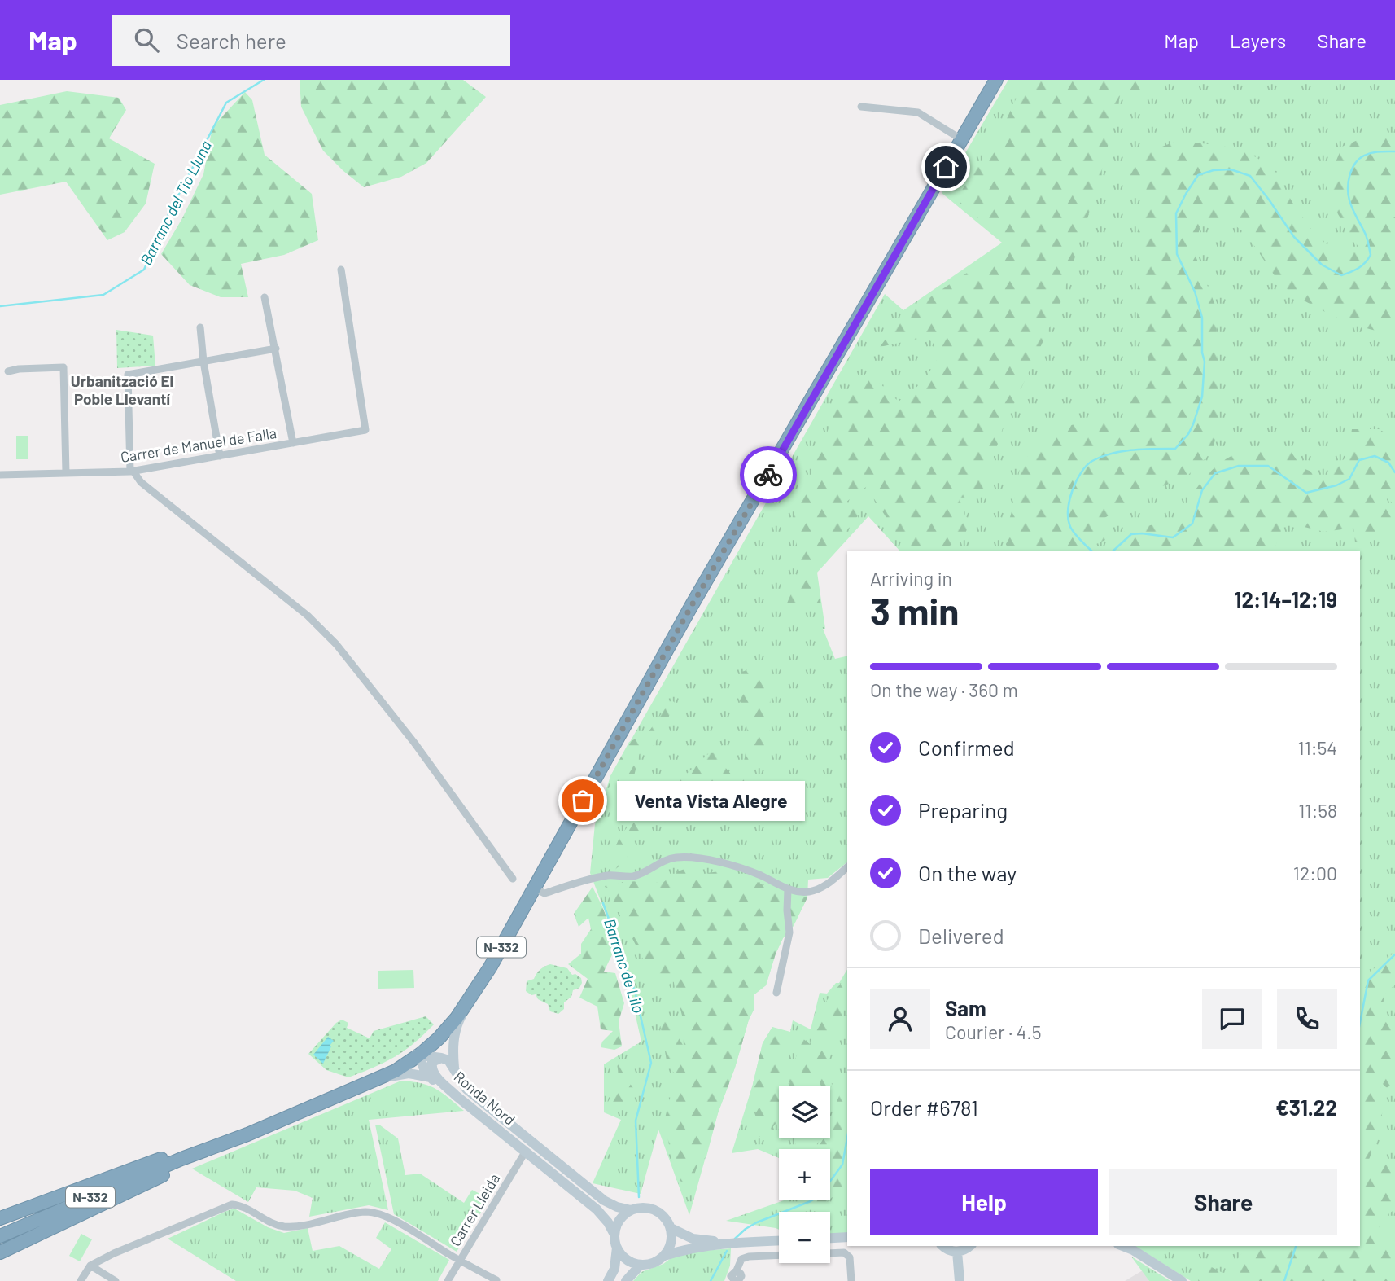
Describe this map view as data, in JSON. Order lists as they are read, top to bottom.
{
  "streets": {
    "highway": ["N-332"],
    "main road": ["Ronda Nord"],
    "street": ["Carrer de Manuel de Falla", "Carrer Lleida"]
  },
  "crossings": [
    ["Ronda Nord", "Carrer Lleida"]
  ],
  "districts": ["Urbanització El Poble Llevantí"],
  "water": ["Barranc del Tio Lluna", "Barranc de Lilo"],
  "places": ["Venta Vista Alegre"],
  "page": {
    "header": "Map",
    "search": "Search here",
    "nav": ["Map", "Layers", "Share"],
    "heading": ["3 min", "Arriving in", "12:14–12:19"],
    "panel": [
      "Sam",
      "Courier · 4.5",
      "Order #6781",
      "€31.22"
    ],
    "bar": "On the way · 360 m",
    "list": [
      ["Confirmed", "11:54"],
      ["Preparing", "11:58"],
      ["On the way", "12:00"],
      "Delivered"
    ],
    "bubble": "Venta Vista Alegre",
    "map_buttons": ["+", "−"],
    "buttons": ["Help", "Share"]
  }
}
